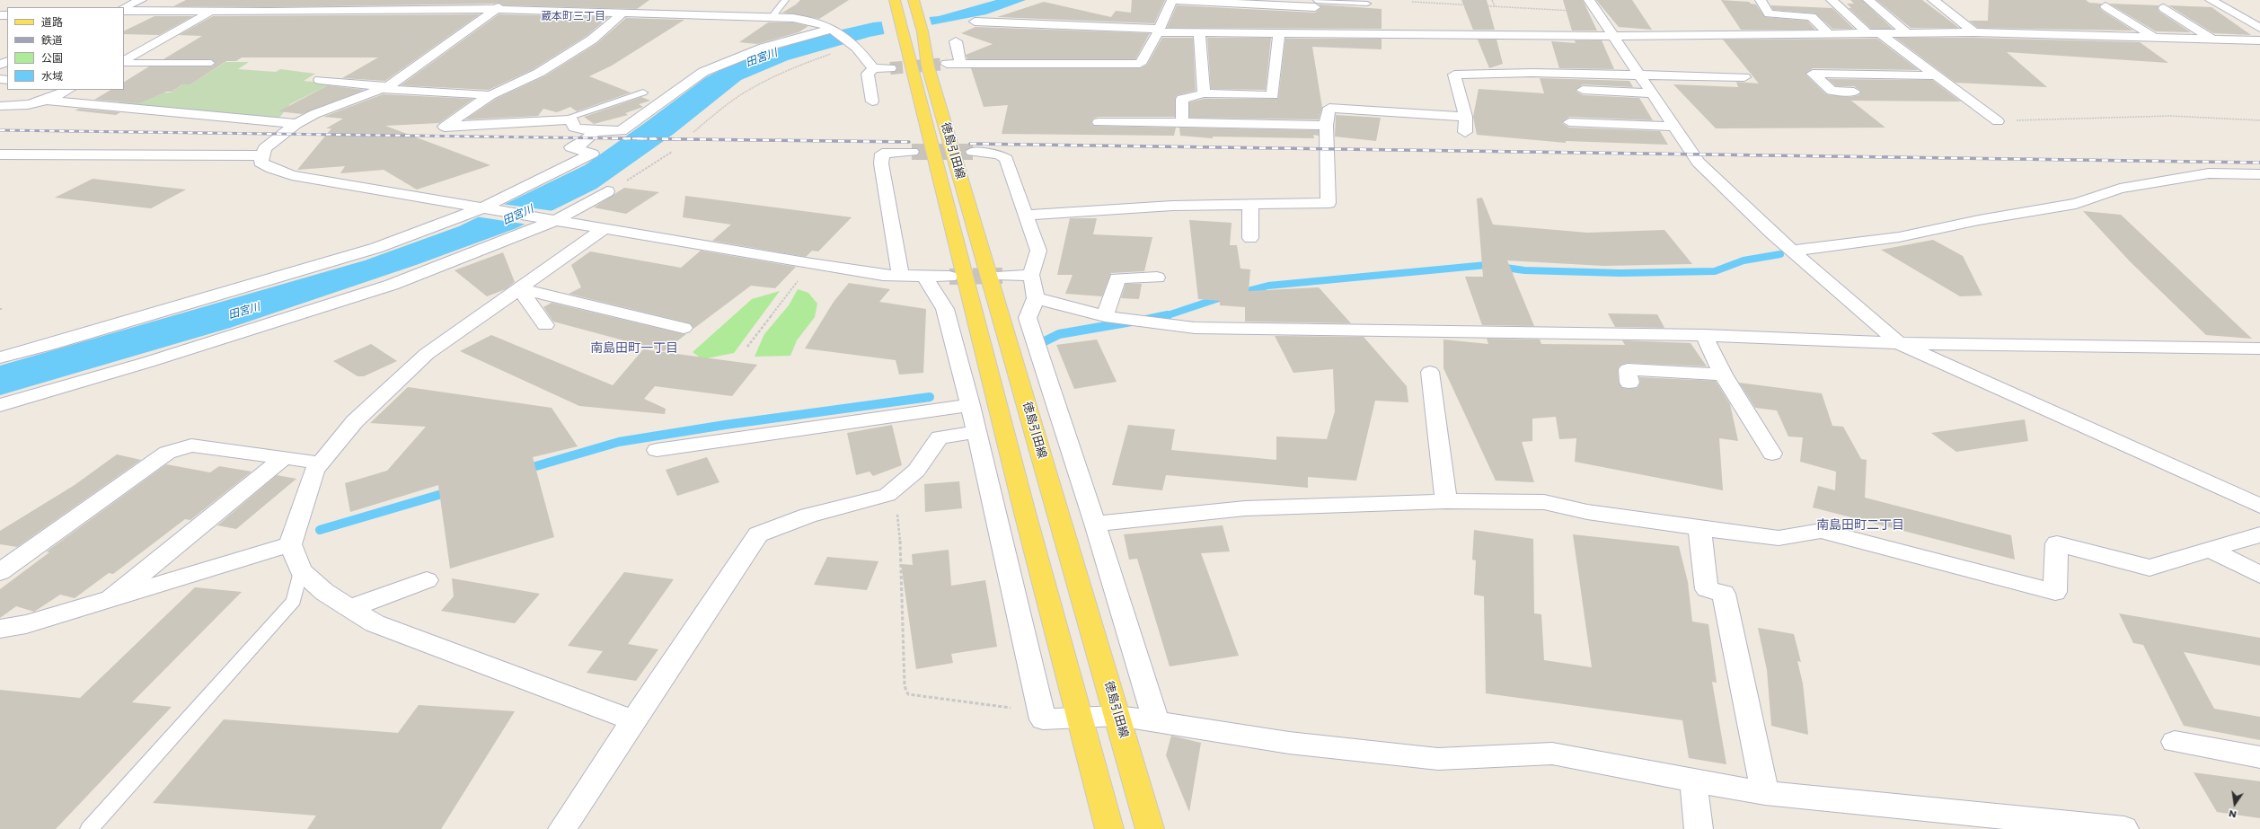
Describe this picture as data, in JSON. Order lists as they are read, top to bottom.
{
  "streets": {
    "main road": ["徳島引田線"]
  },
  "districts": ["蔵本町三丁目", "南島田町一丁目", "南島田町二丁目"],
  "water": ["田宮川"],
  "legend": [
    "道路",
    "鉄道",
    "公園",
    "水域"
  ],
  "north": "bottom"
}
